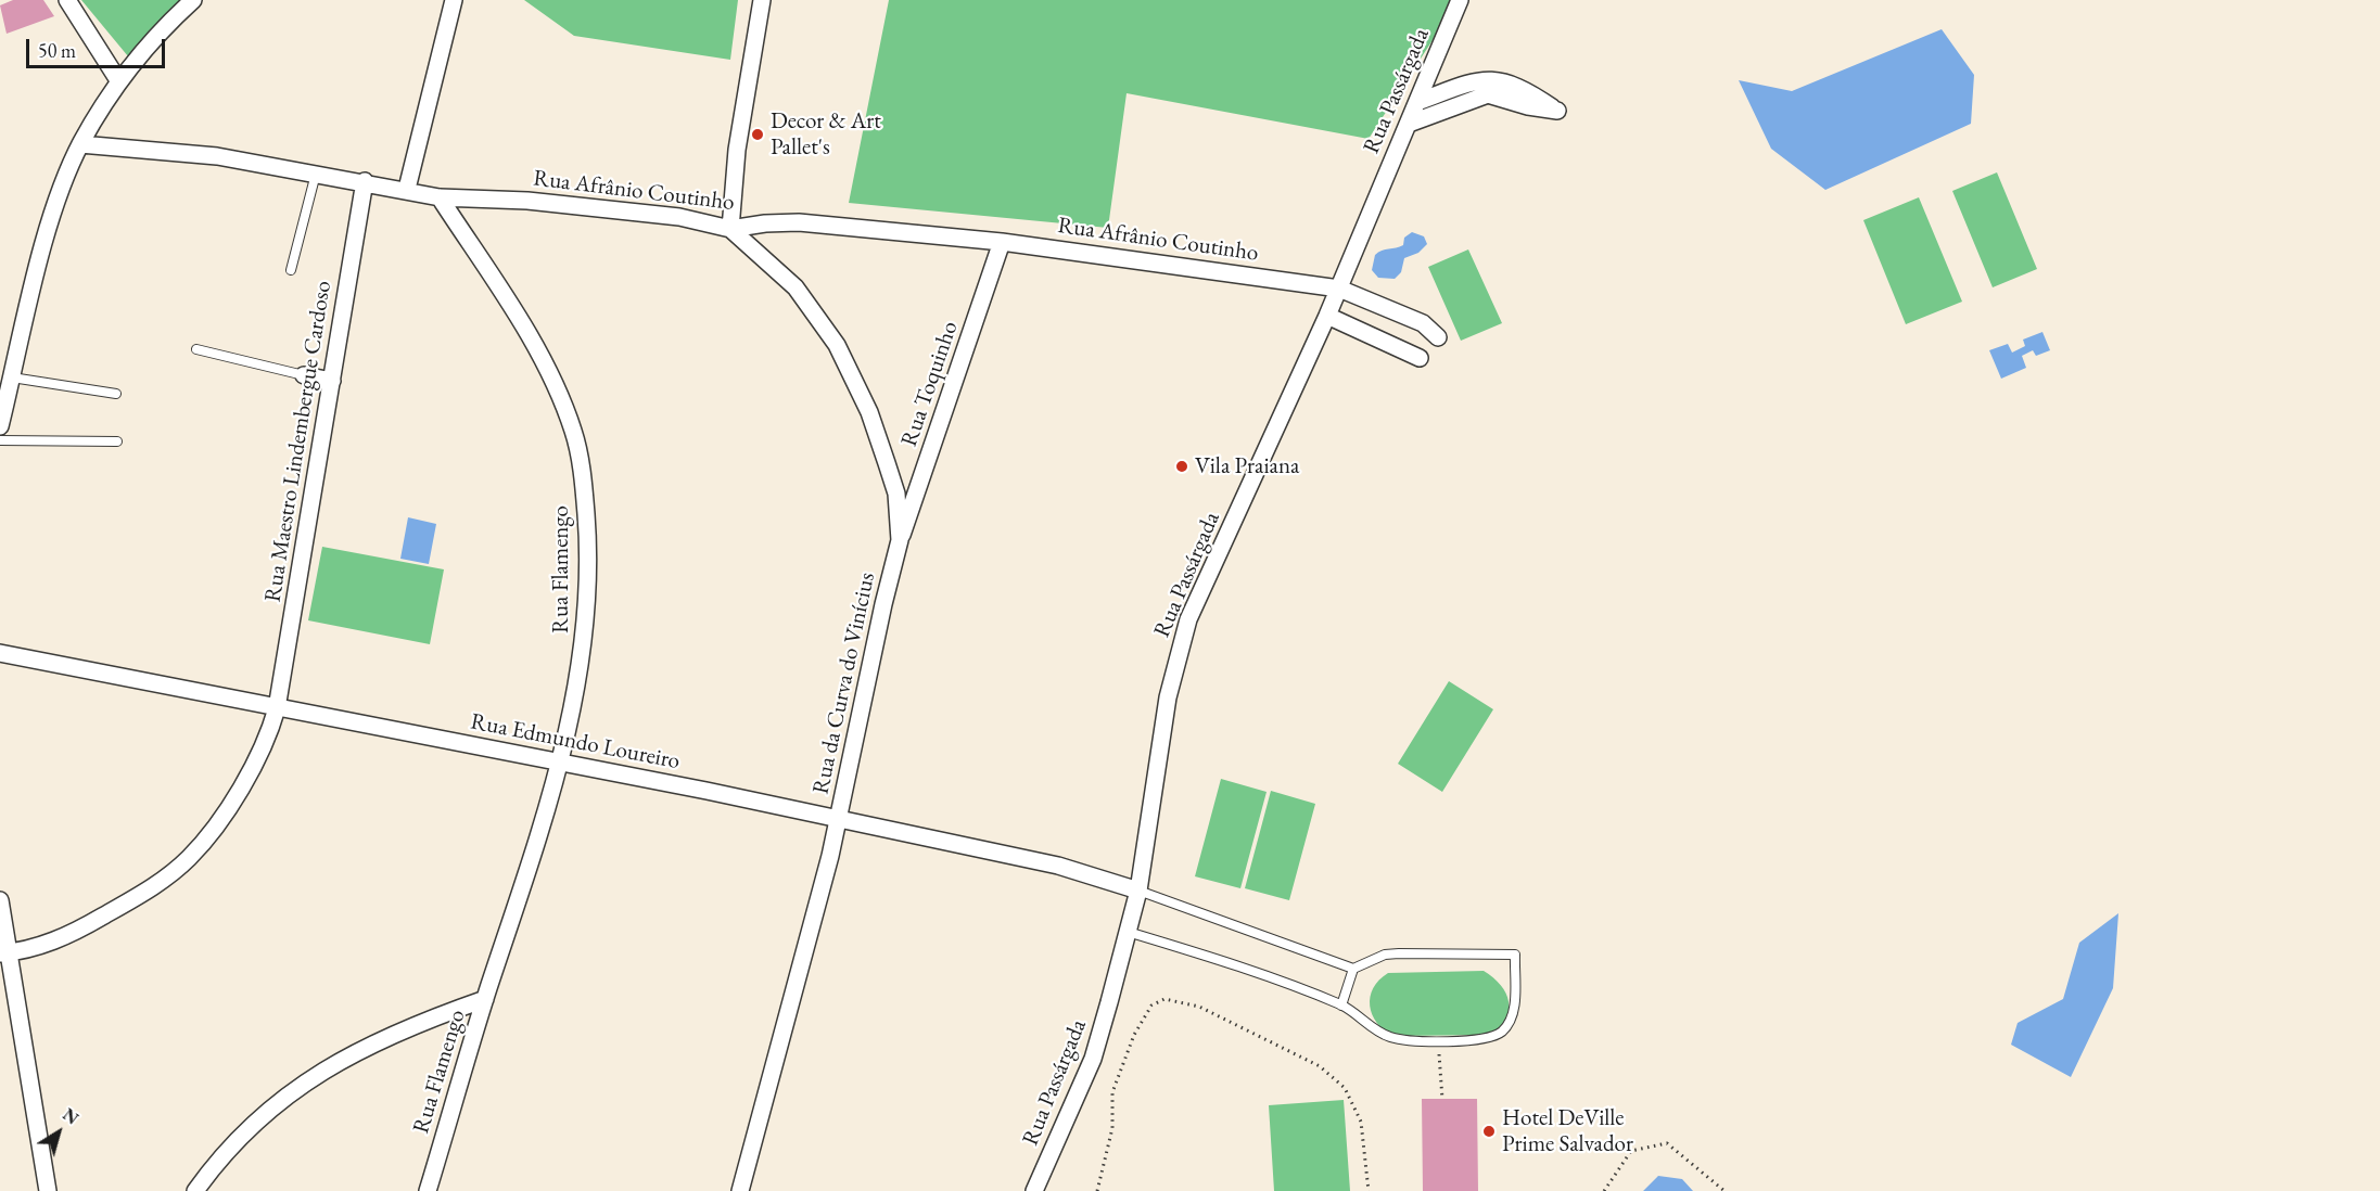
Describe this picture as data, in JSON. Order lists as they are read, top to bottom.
{
  "streets": {
    "street": [
      "Rua Passárgada",
      "Rua Afrânio Coutinho",
      "Rua Toquinho",
      "Rua Maestro Lindembergue Cardoso",
      "Rua Flamengo",
      "Rua da Curva do Vinícius",
      "Rua Edmundo Loureiro"
    ]
  },
  "crossings": [
    ["Rua Passárgada", "Rua Afrânio Coutinho"],
    ["Rua Passárgada", "Rua Edmundo Loureiro"],
    ["Rua Afrânio Coutinho", "Rua Toquinho"],
    ["Rua Afrânio Coutinho", "Rua Maestro Lindembergue Cardoso"],
    ["Rua Afrânio Coutinho", "Rua Flamengo"],
    ["Rua Afrânio Coutinho", "Rua da Curva do Vinícius"],
    ["Rua Toquinho", "Rua da Curva do Vinícius"],
    ["Rua Maestro Lindembergue Cardoso", "Rua Edmundo Loureiro"],
    ["Rua Flamengo", "Rua Edmundo Loureiro"],
    ["Rua da Curva do Vinícius", "Rua Edmundo Loureiro"]
  ],
  "places": ["Decor & Art Pallet's", "Vila Praiana", "Hotel DeVille Prime Salvador"],
  "scale_bar": "50 m",
  "north": "top right"
}
